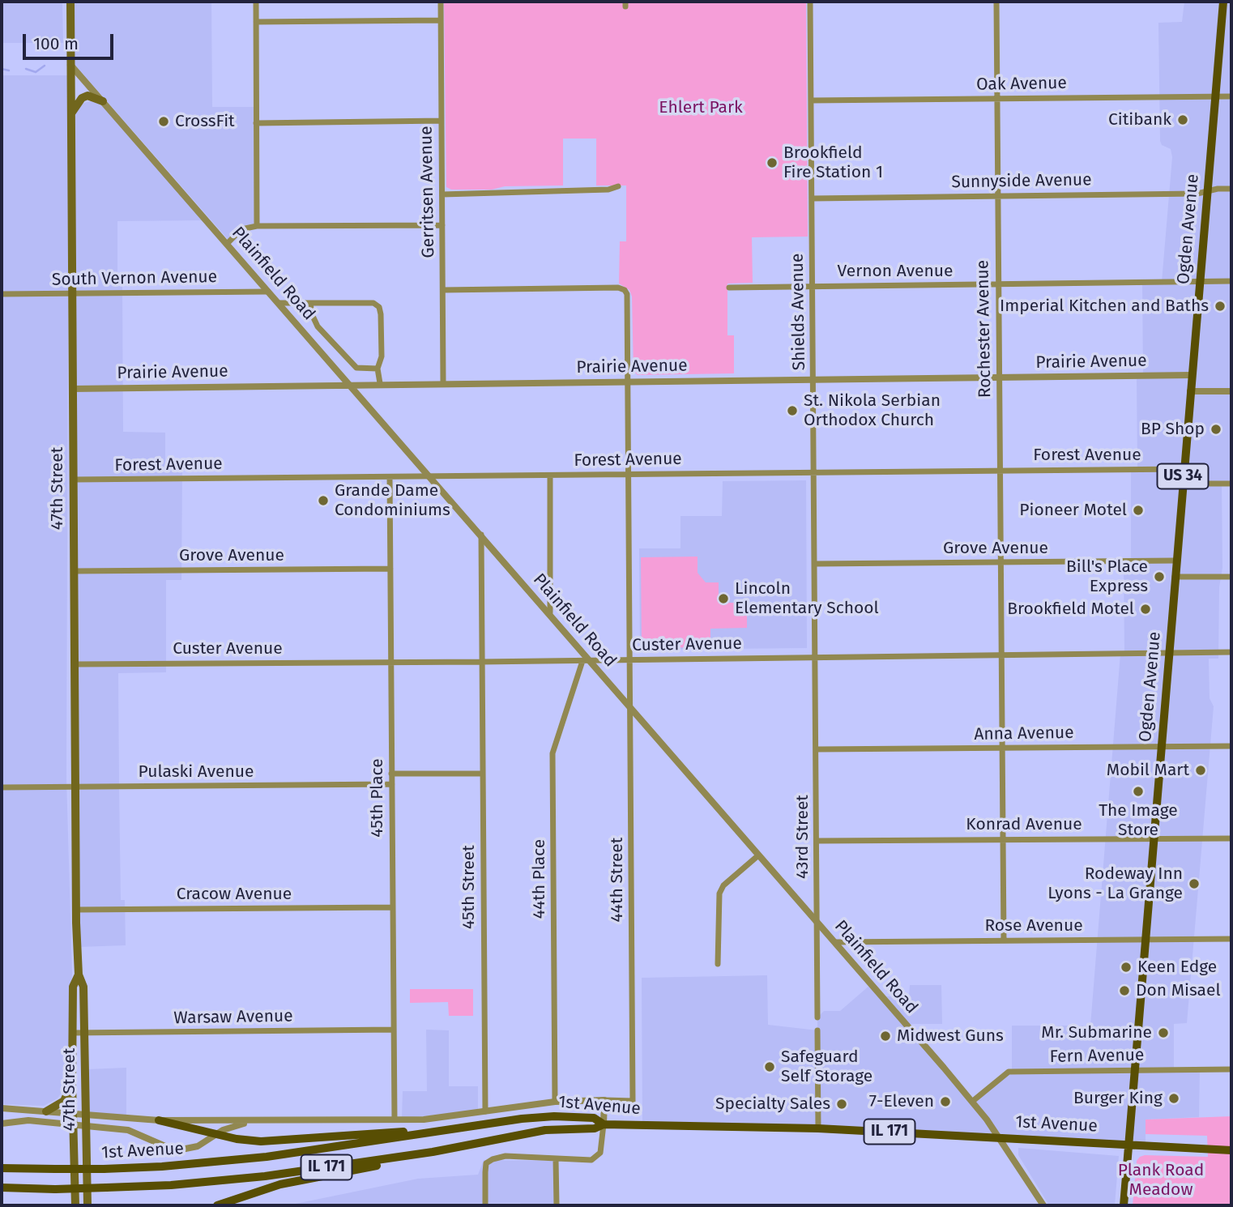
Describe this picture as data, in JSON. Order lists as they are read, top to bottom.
{
  "streets": {
    "main road": [
      "Ogden Avenue",
      "US 34",
      "47th Street",
      "1st Avenue",
      "IL 171"
    ],
    "street": [
      "Oak Avenue",
      "Sunnyside Avenue",
      "Gerritsen Avenue",
      "Vernon Avenue",
      "Plainfield Road",
      "South Vernon Avenue",
      "Shields Avenue",
      "Rochester Avenue",
      "Prairie Avenue",
      "Forest Avenue",
      "Grove Avenue",
      "Custer Avenue",
      "Anna Avenue",
      "Pulaski Avenue",
      "45th Place",
      "Konrad Avenue",
      "43rd Street",
      "44th Place",
      "44th Street",
      "45th Street",
      "Cracow Avenue",
      "Rose Avenue",
      "Warsaw Avenue",
      "Fern Avenue"
    ]
  },
  "crossings": [
    ["Oak Avenue", "Ogden Avenue"],
    ["Oak Avenue", "Shields Avenue"],
    ["Oak Avenue", "Rochester Avenue"],
    ["Sunnyside Avenue", "Ogden Avenue"],
    ["Sunnyside Avenue", "Shields Avenue"],
    ["Sunnyside Avenue", "Rochester Avenue"],
    ["Gerritsen Avenue", "Prairie Avenue"],
    ["Gerritsen Avenue", "44th Street"],
    ["Ogden Avenue", "Vernon Avenue"],
    ["Ogden Avenue", "Prairie Avenue"],
    ["Ogden Avenue", "Forest Avenue"],
    ["Ogden Avenue", "Grove Avenue"],
    ["Ogden Avenue", "Custer Avenue"],
    ["Ogden Avenue", "Anna Avenue"],
    ["Ogden Avenue", "Konrad Avenue"],
    ["Ogden Avenue", "Rose Avenue"],
    ["Ogden Avenue", "Fern Avenue"],
    ["Ogden Avenue", "1st Avenue"],
    ["Vernon Avenue", "Shields Avenue"],
    ["Vernon Avenue", "Rochester Avenue"],
    ["Plainfield Road", "South Vernon Avenue"],
    ["Plainfield Road", "Prairie Avenue"],
    ["Plainfield Road", "Forest Avenue"],
    ["Plainfield Road", "47th Street"],
    ["Plainfield Road", "Custer Avenue"],
    ["Plainfield Road", "43rd Street"],
    ["Plainfield Road", "44th Street"],
    ["Plainfield Road", "Rose Avenue"],
    ["Plainfield Road", "Fern Avenue"],
    ["Plainfield Road", "1st Avenue"],
    ["South Vernon Avenue", "47th Street"],
    ["Shields Avenue", "Prairie Avenue"],
    ["Shields Avenue", "Forest Avenue"],
    ["Shields Avenue", "Grove Avenue"],
    ["Shields Avenue", "Custer Avenue"],
    ["Shields Avenue", "43rd Street"],
    ["Rochester Avenue", "Prairie Avenue"],
    ["Rochester Avenue", "Forest Avenue"],
    ["Rochester Avenue", "Grove Avenue"],
    ["Rochester Avenue", "Custer Avenue"],
    ["Rochester Avenue", "Anna Avenue"],
    ["Rochester Avenue", "Konrad Avenue"],
    ["Rochester Avenue", "Rose Avenue"],
    ["Prairie Avenue", "47th Street"],
    ["Prairie Avenue", "44th Street"],
    ["Forest Avenue", "47th Street"],
    ["Forest Avenue", "45th Place"],
    ["Forest Avenue", "44th Street"],
    ["47th Street", "Grove Avenue"],
    ["47th Street", "Custer Avenue"],
    ["47th Street", "Pulaski Avenue"],
    ["47th Street", "Cracow Avenue"],
    ["47th Street", "Warsaw Avenue"],
    ["Grove Avenue", "45th Place"],
    ["Custer Avenue", "45th Place"],
    ["Custer Avenue", "43rd Street"],
    ["Custer Avenue", "44th Place"],
    ["Custer Avenue", "44th Street"],
    ["Custer Avenue", "45th Street"],
    ["Anna Avenue", "43rd Street"],
    ["Pulaski Avenue", "45th Place"],
    ["45th Place", "Cracow Avenue"],
    ["45th Place", "Warsaw Avenue"],
    ["Konrad Avenue", "43rd Street"],
    ["44th Street", "1st Avenue"]
  ],
  "parks": ["Ehlert Park", "Plank Road Meadow"],
  "places": [
    "Citibank",
    "CrossFit",
    "Brookfield Fire Station 1",
    "Imperial Kitchen and Baths",
    "St. Nikola Serbian Orthodox Church",
    "BP Shop",
    "Grande Dame Condominiums",
    "Pioneer Motel",
    "Bill's Place Express",
    "Lincoln Elementary School",
    "Brookfield Motel",
    "Mobil Mart",
    "The Image Store",
    "Rodeway Inn Lyons - La Grange",
    "Keen Edge",
    "Don Misael",
    "Mr. Submarine",
    "Midwest Guns",
    "Safeguard Self Storage",
    "Burger King",
    "7-Eleven",
    "Specialty Sales"
  ],
  "scale_bar": "100 m"
}
